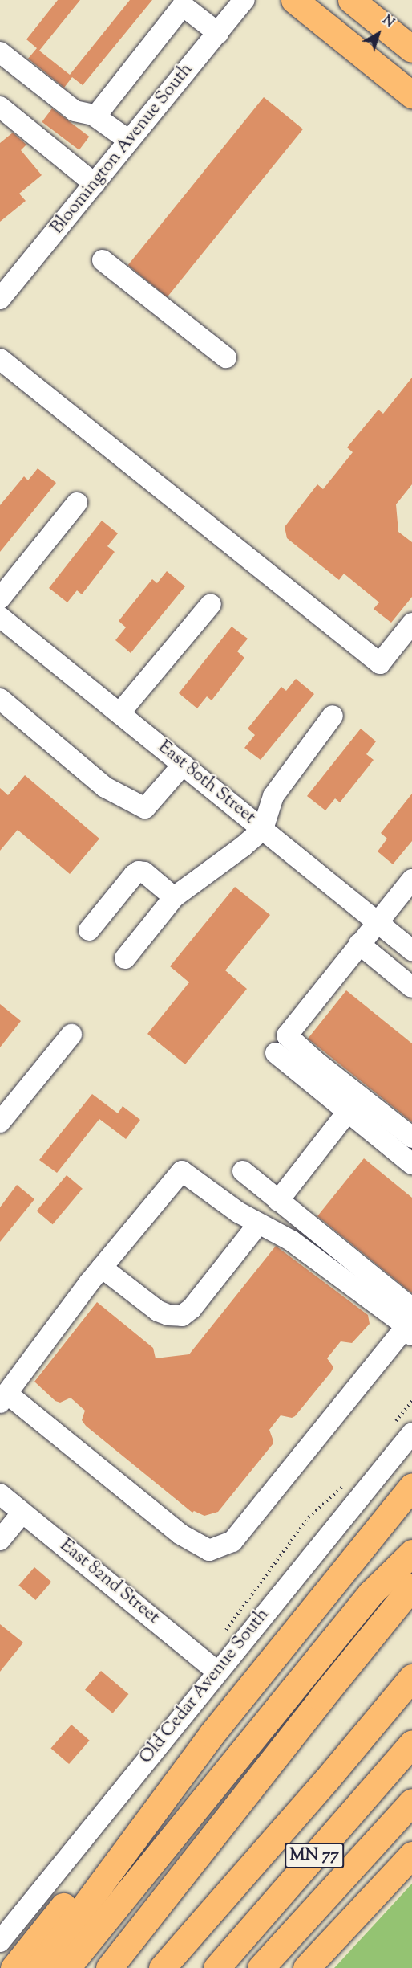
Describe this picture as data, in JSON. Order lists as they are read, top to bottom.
{
  "streets": {
    "main road": ["MN 77"],
    "street": [
      "Bloomington Avenue South",
      "East 80th Street",
      "East 82nd Street",
      "Old Cedar Avenue South"
    ]
  },
  "crossings": [
    ["East 82nd Street", "Old Cedar Avenue South"]
  ],
  "north": "top right"
}
